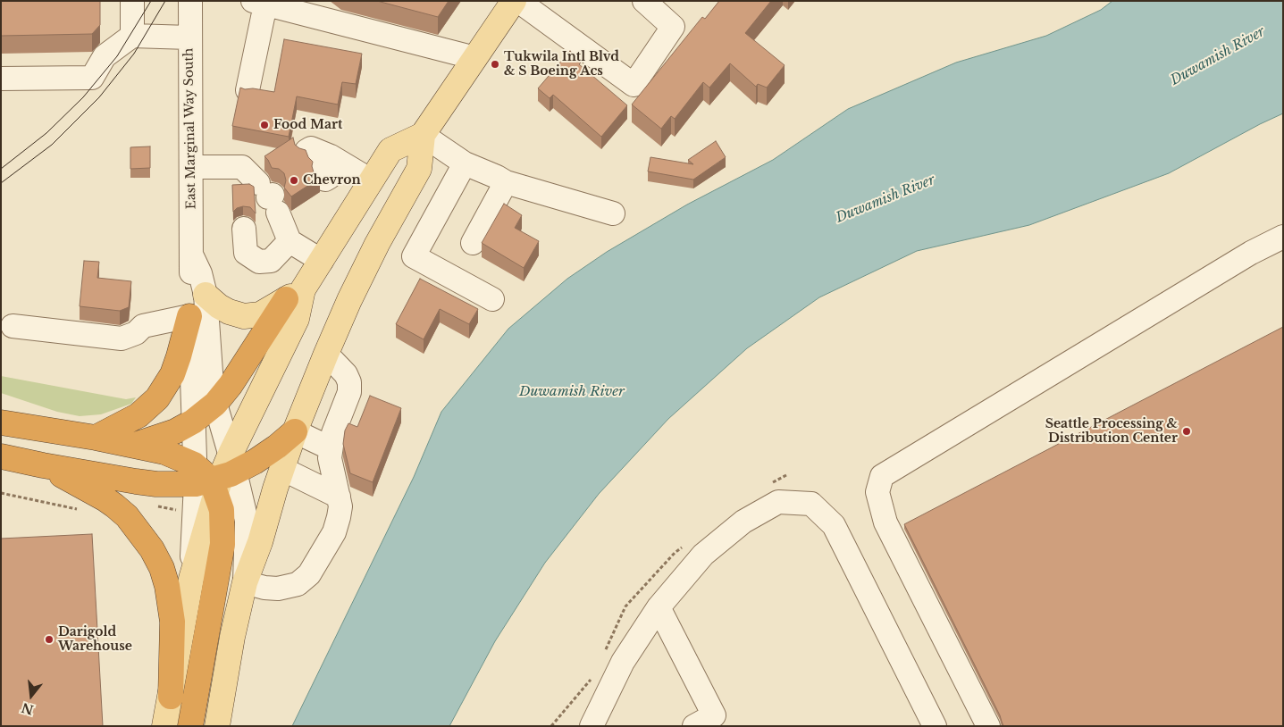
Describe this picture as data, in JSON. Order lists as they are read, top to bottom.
{
  "streets": {
    "street": ["East Marginal Way South"]
  },
  "water": ["Duwamish River"],
  "places": [
    "Tukwila Intl Blvd & S Boeing Acs",
    "Food Mart",
    "Chevron",
    "Seattle Processing & Distribution Center",
    "Darigold Warehouse"
  ],
  "north": "bottom"
}
